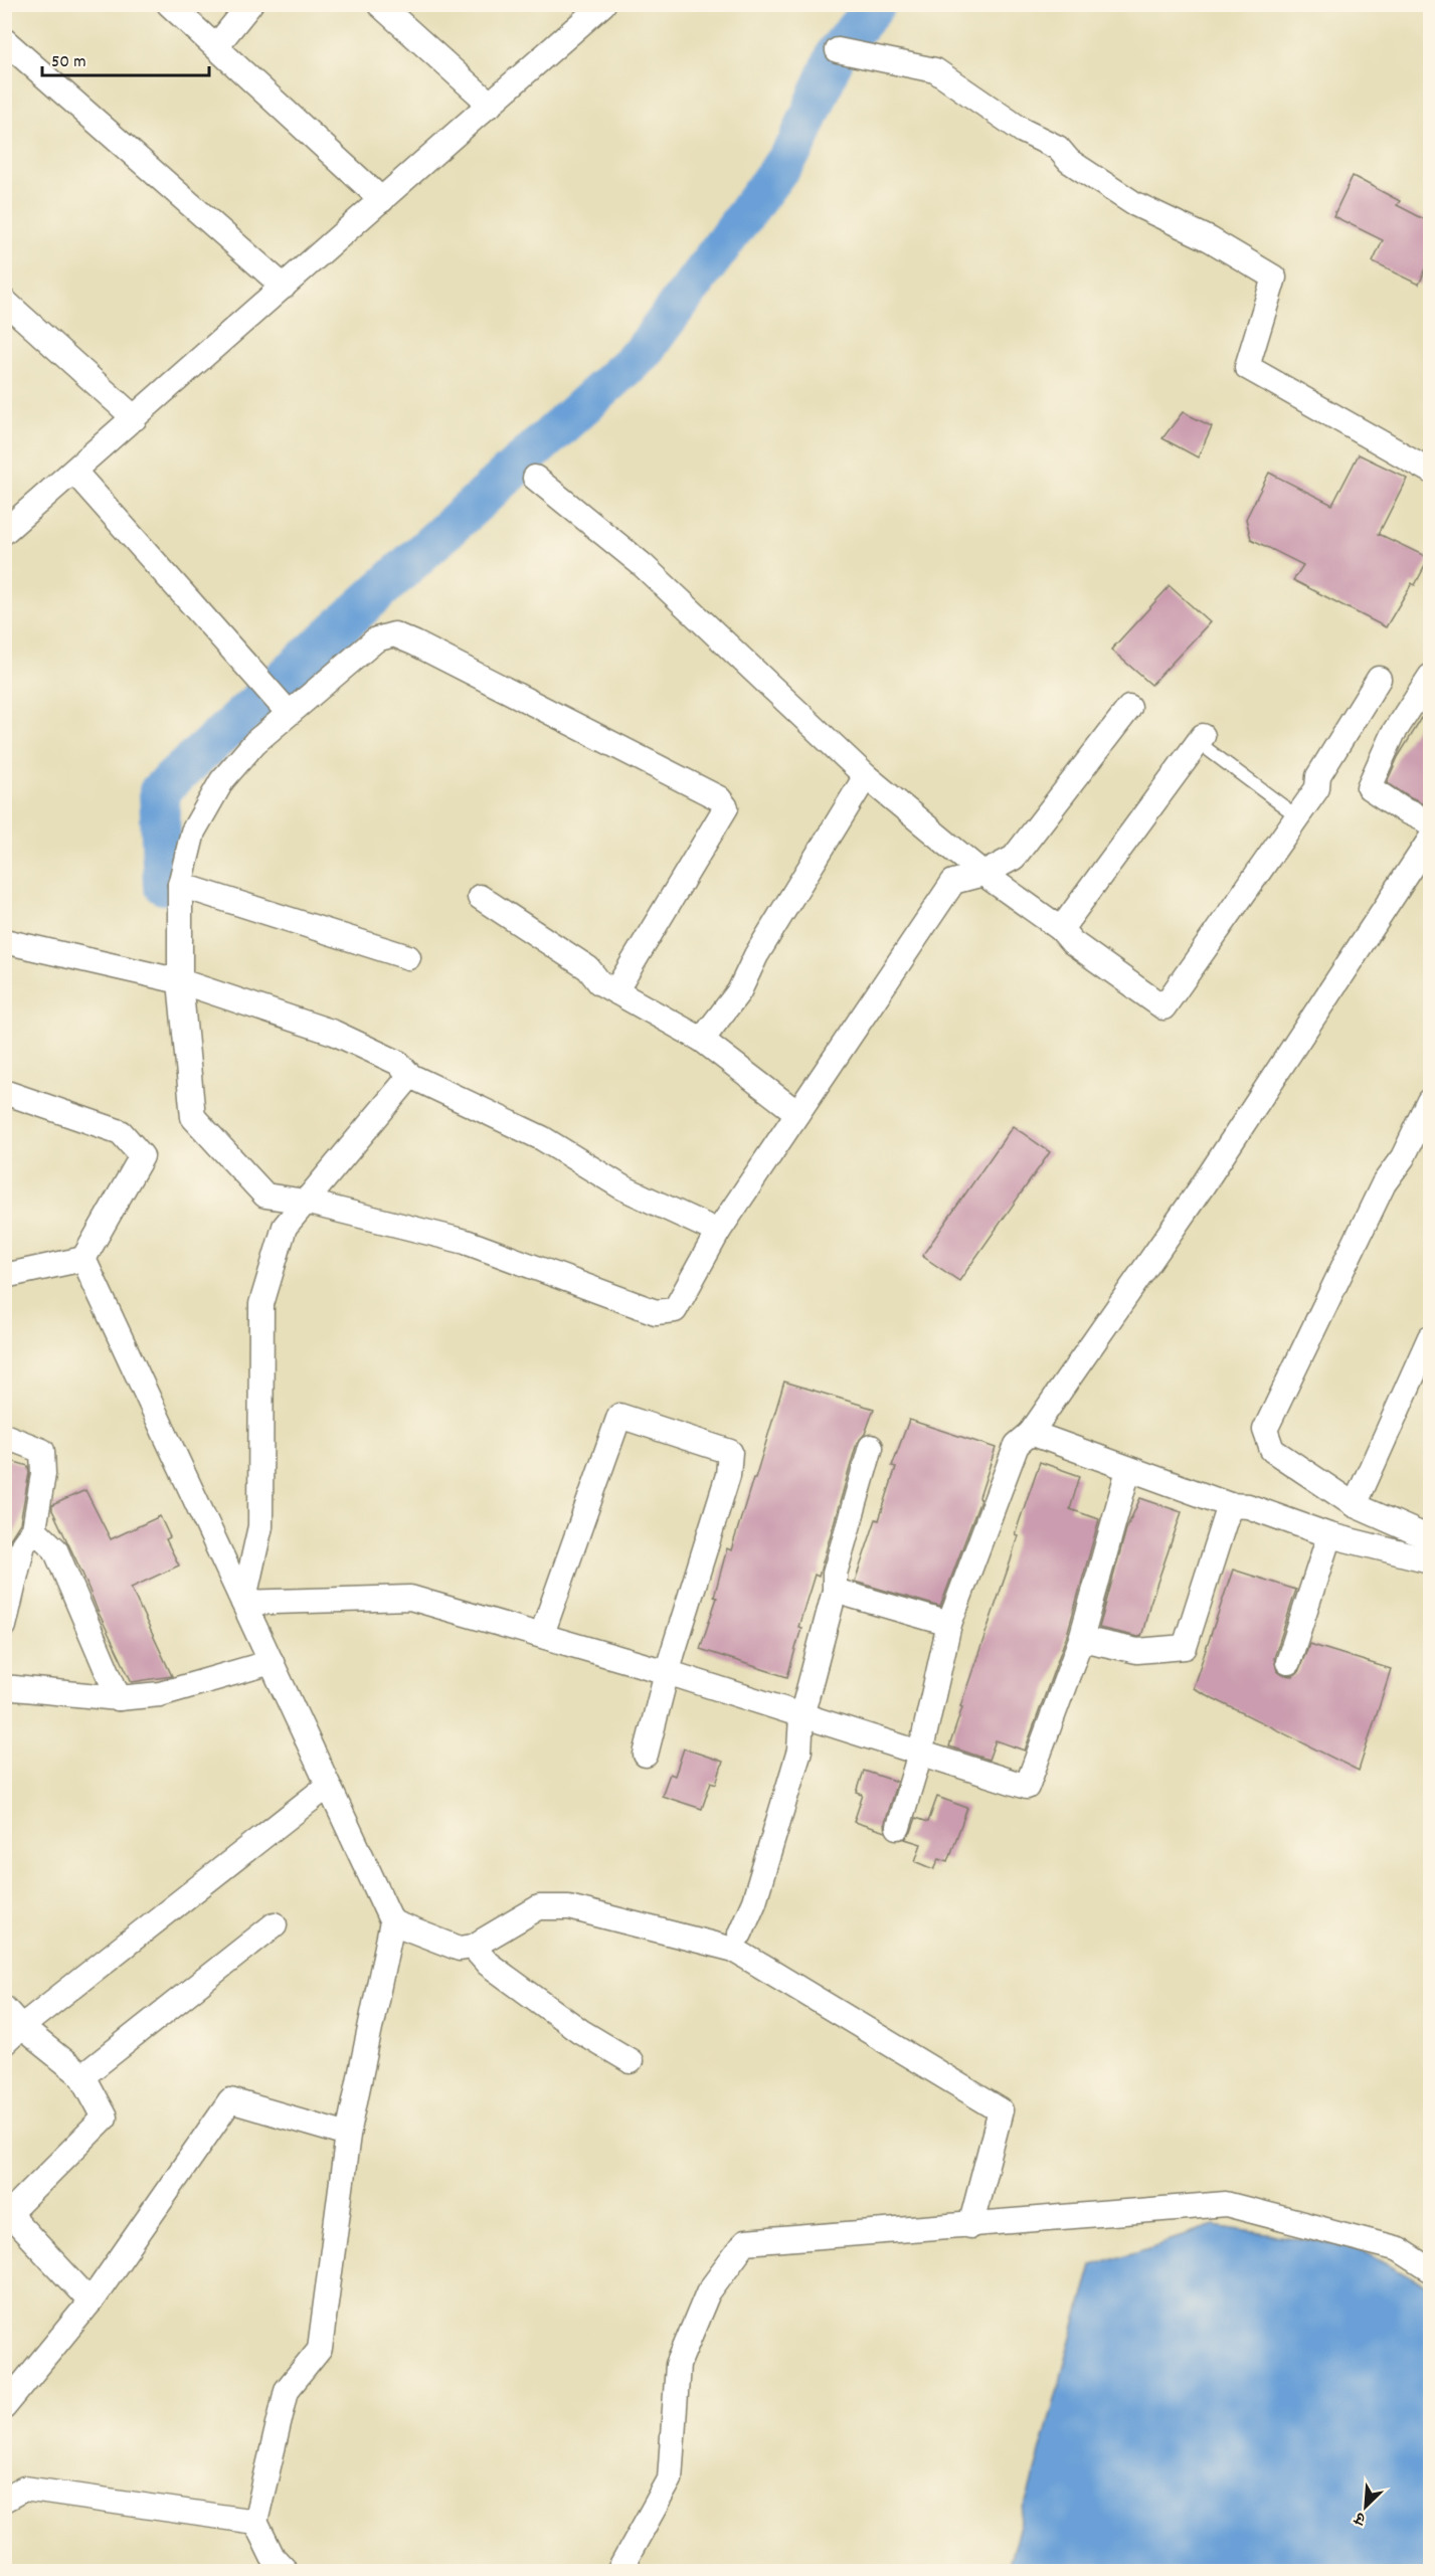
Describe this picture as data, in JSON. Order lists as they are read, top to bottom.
{
  "scale_bar": "50 m",
  "north": "bottom left"
}
